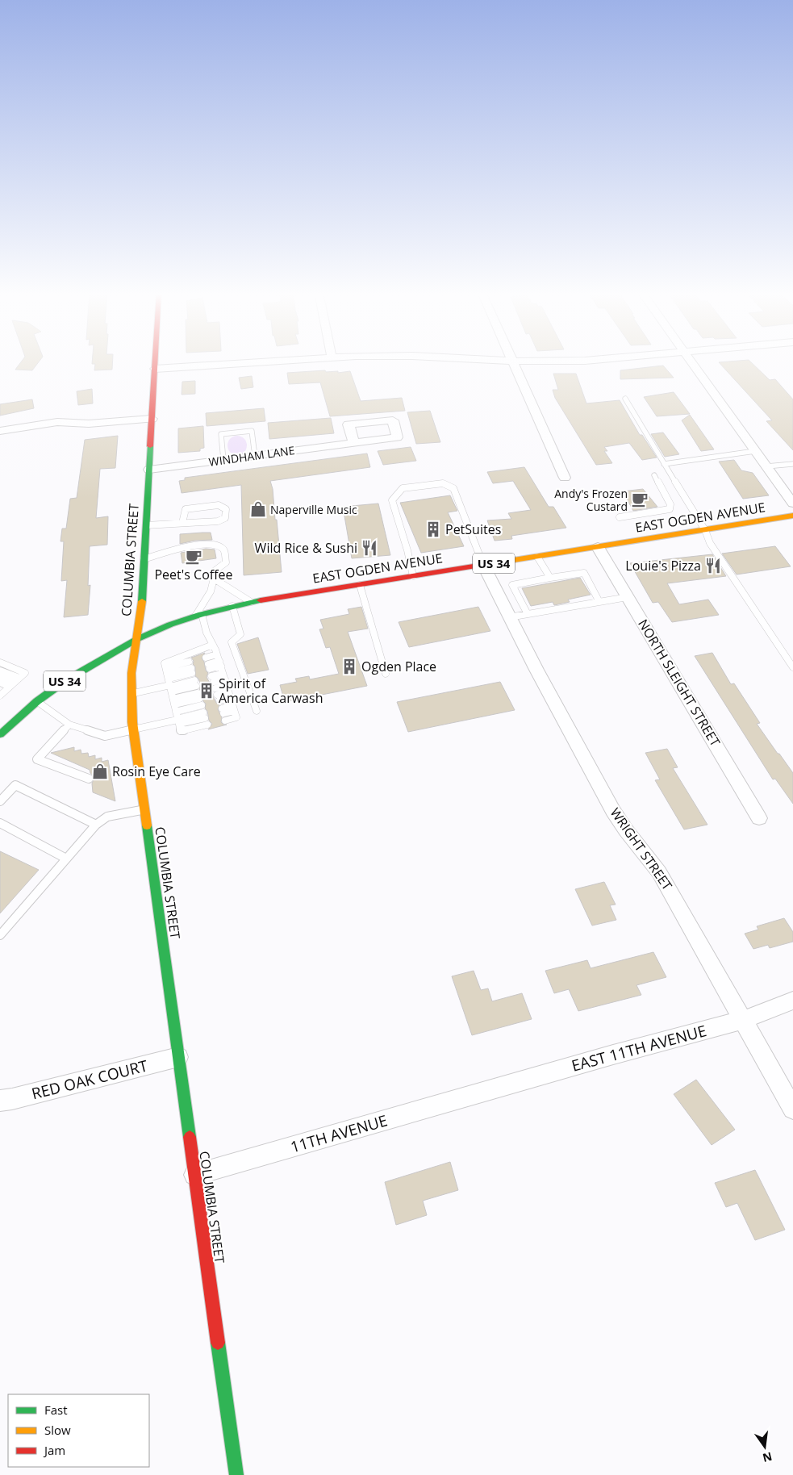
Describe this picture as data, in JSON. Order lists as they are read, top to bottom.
{
  "streets": {
    "street": [
      "WINDHAM LANE",
      "EAST OGDEN AVENUE",
      "COLUMBIA STREET",
      "US 34",
      "NORTH SLEIGHT STREET",
      "WRIGHT STREET",
      "EAST 11TH AVENUE",
      "RED OAK COURT",
      "11TH AVENUE"
    ]
  },
  "crossings": [
    ["WINDHAM LANE", "COLUMBIA STREET"],
    ["EAST OGDEN AVENUE", "COLUMBIA STREET"],
    ["EAST OGDEN AVENUE", "NORTH SLEIGHT STREET"],
    ["EAST OGDEN AVENUE", "WRIGHT STREET"],
    ["COLUMBIA STREET", "RED OAK COURT"],
    ["COLUMBIA STREET", "11TH AVENUE"],
    ["WRIGHT STREET", "EAST 11TH AVENUE"],
    ["EAST 11TH AVENUE", "11TH AVENUE"]
  ],
  "places": {
    "cafe": ["Andy's Frozen Custard", "Peet's Coffee"],
    "shop": ["Naperville Music", "Rosin Eye Care"],
    "building": ["PetSuites", "Ogden Place", "Spirit of America Carwash"],
    "restaurant": ["Wild Rice & Sushi", "Louie's Pizza"]
  },
  "legend": ["Fast", "Slow", "Jam"],
  "north": "bottom"
}
